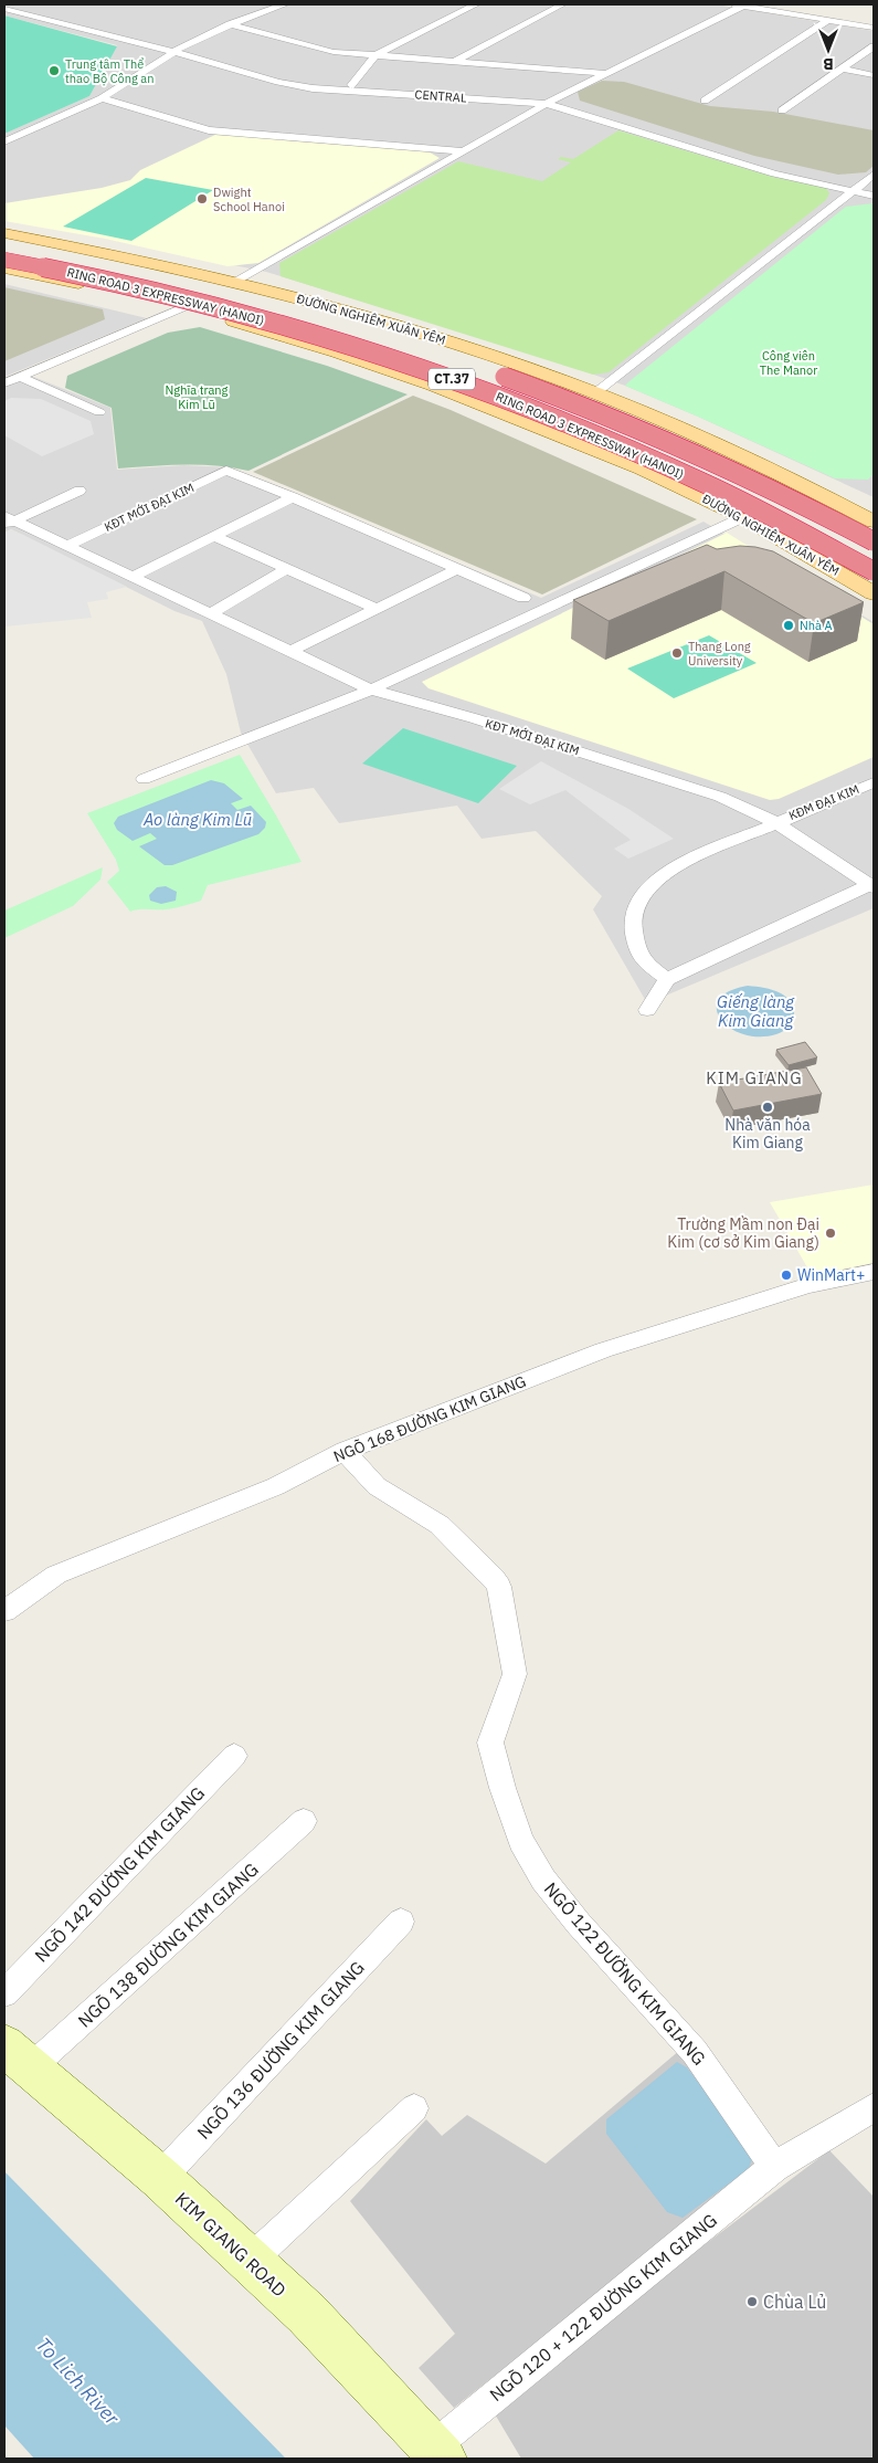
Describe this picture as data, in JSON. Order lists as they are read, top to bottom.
{
  "streets": {
    "highway": ["RING ROAD 3 EXPRESSWAY (HANOI)", "CT.37"],
    "main road": ["ĐƯỜNG NGHIÊM XUÂN YÊM", "KIM GIANG ROAD"],
    "street": [
      "CENTRAL",
      "KĐT MỚI ĐẠI KIM",
      "KĐM ĐẠI KIM",
      "NGÕ 168 ĐƯỜNG KIM GIANG",
      "NGÕ 142 ĐƯỜNG KIM GIANG",
      "NGÕ 138 ĐƯỜNG KIM GIANG",
      "NGÕ 122 ĐƯỜNG KIM GIANG",
      "NGÕ 136 ĐƯỜNG KIM GIANG",
      "NGÕ 120 + 122 ĐƯỜNG KIM GIANG"
    ]
  },
  "crossings": [
    ["RING ROAD 3 EXPRESSWAY (HANOI)", "ĐƯỜNG NGHIÊM XUÂN YÊM"],
    ["KĐT MỚI ĐẠI KIM", "KĐM ĐẠI KIM"],
    ["NGÕ 168 ĐƯỜNG KIM GIANG", "NGÕ 122 ĐƯỜNG KIM GIANG"],
    ["NGÕ 138 ĐƯỜNG KIM GIANG", "KIM GIANG ROAD"],
    ["NGÕ 122 ĐƯỜNG KIM GIANG", "NGÕ 120 + 122 ĐƯỜNG KIM GIANG"],
    ["NGÕ 136 ĐƯỜNG KIM GIANG", "KIM GIANG ROAD"],
    ["KIM GIANG ROAD", "NGÕ 120 + 122 ĐƯỜNG KIM GIANG"]
  ],
  "districts": ["KIM GIANG"],
  "water": ["Ao làng Kim Lũ", "Giếng làng Kim Giang", "To Lich River"],
  "parks": ["Công viên The Manor", "Nghĩa trang Kim Lũ"],
  "places": [
    "Trung tâm Thể thao Bộ Công an",
    "Dwight School Hanoi",
    "Nhà A",
    "Thang Long University",
    "Nhà văn hóa Kim Giang",
    "Trường Mầm non Đại Kim (cơ sở Kim Giang)",
    "WinMart+",
    "Chùa Lủ"
  ],
  "north": "bottom"
}
